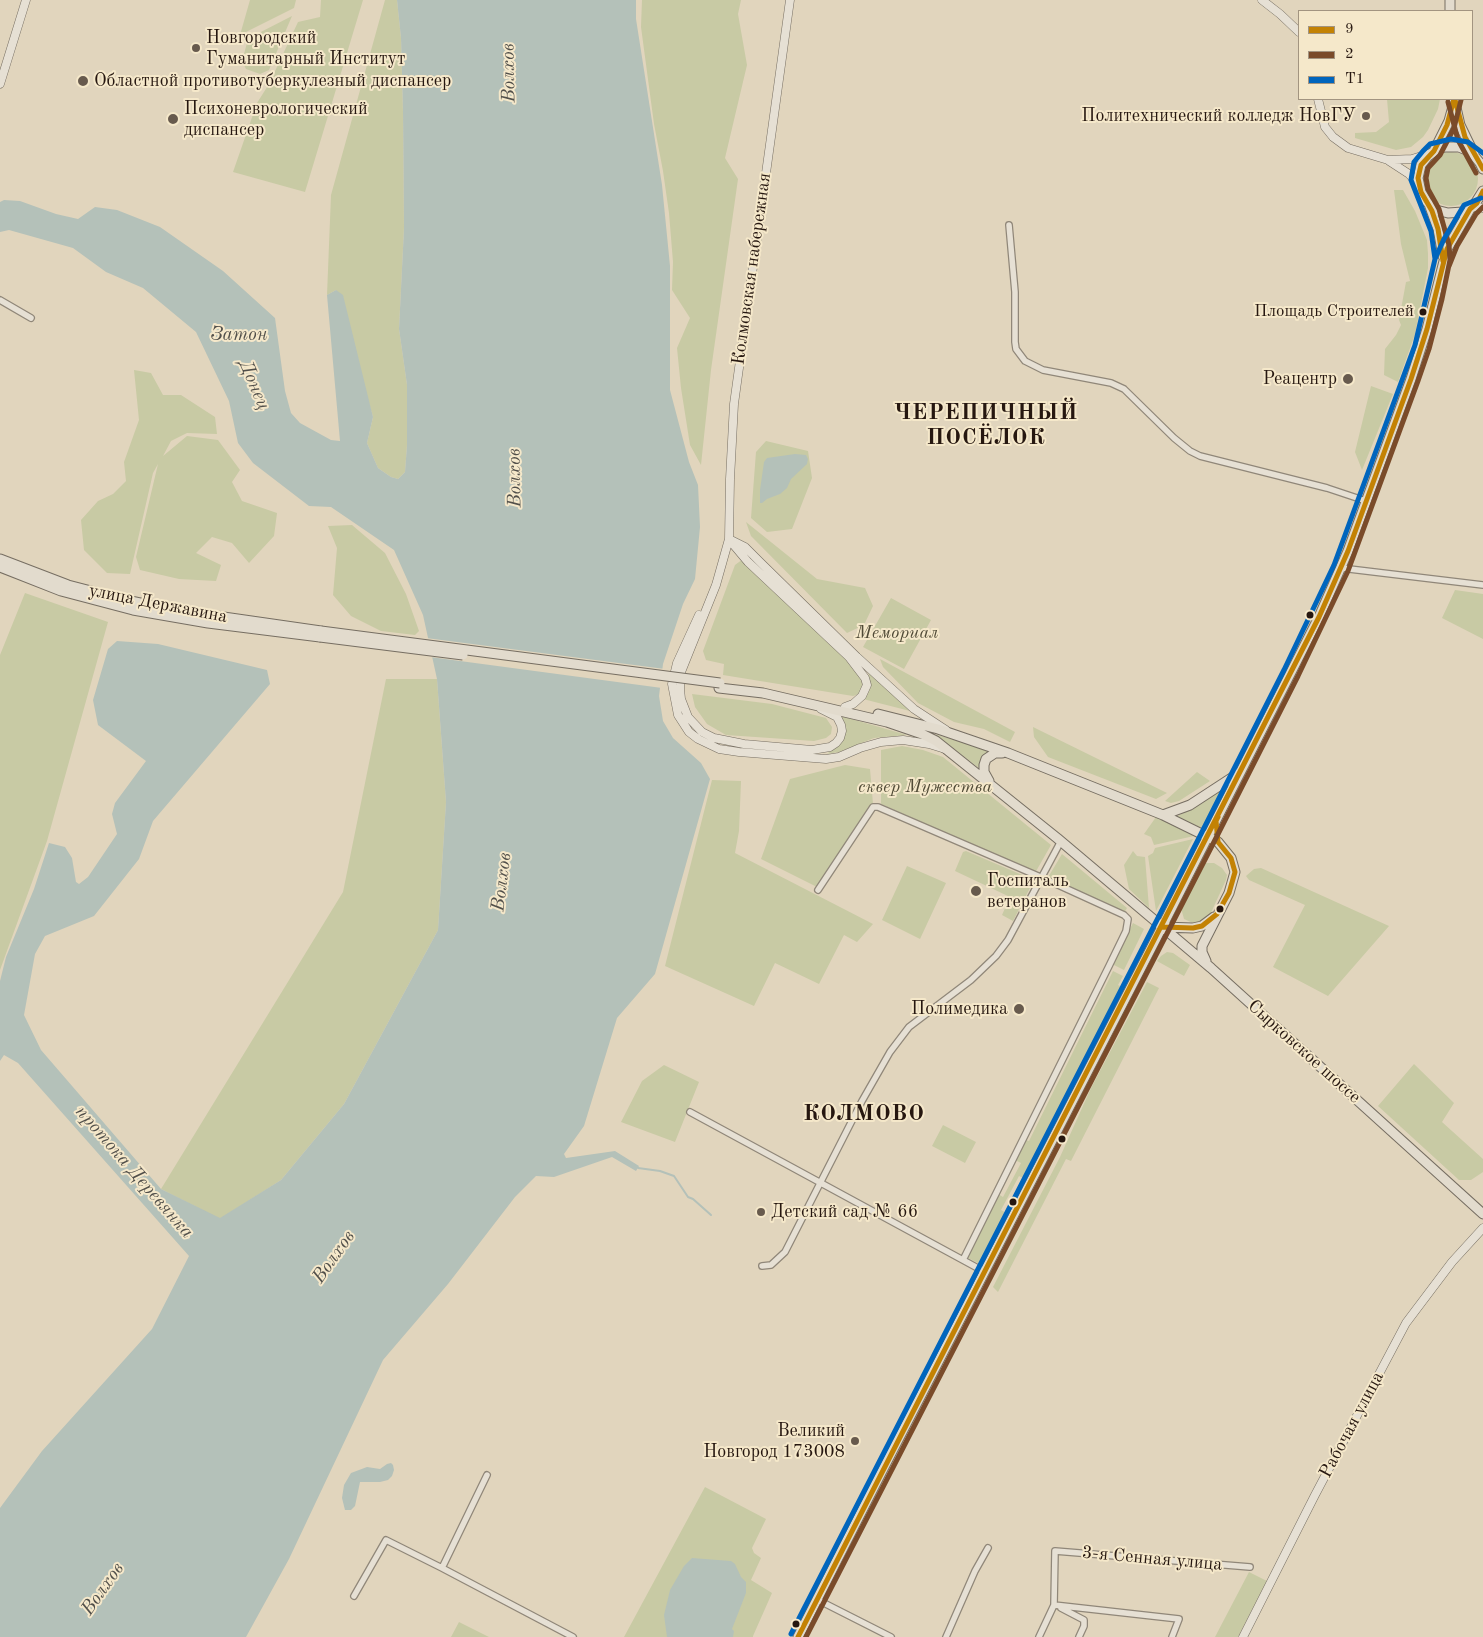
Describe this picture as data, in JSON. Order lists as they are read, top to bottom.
{
  "streets": {
    "main road": [
      "Колмовская набережная",
      "улица Державина",
      "Сырковское шоссе",
      "Рабочая улица"
    ],
    "street": ["3-я Сенная улица"]
  },
  "crossings": [
    ["Колмовская набережная", "Сырковское шоссе"]
  ],
  "districts": ["ЧЕРЕПИЧНЫЙ ПОСЁЛОК", "КОЛМОВО"],
  "water": [
    "Волхов",
    "Затон",
    "Донец",
    "протока Деревянка"
  ],
  "parks": ["Мемориал", "сквер Мужества"],
  "places": [
    "Новгородский Гуманитарный Институт",
    "Областной противотуберкулезный диспансер",
    "Политехнический колледж НовГУ",
    "Психоневрологический диспансер",
    "Площадь Строителей",
    "Реацентр",
    "Госпиталь ветеранов",
    "Полимедика",
    "Детский сад № 66",
    "Великий Новгород 173008"
  ],
  "lines": ["transit line 9", "transit line 2", "transit line Т1"],
  "legend": ["9", "2", "Т1"]
}
